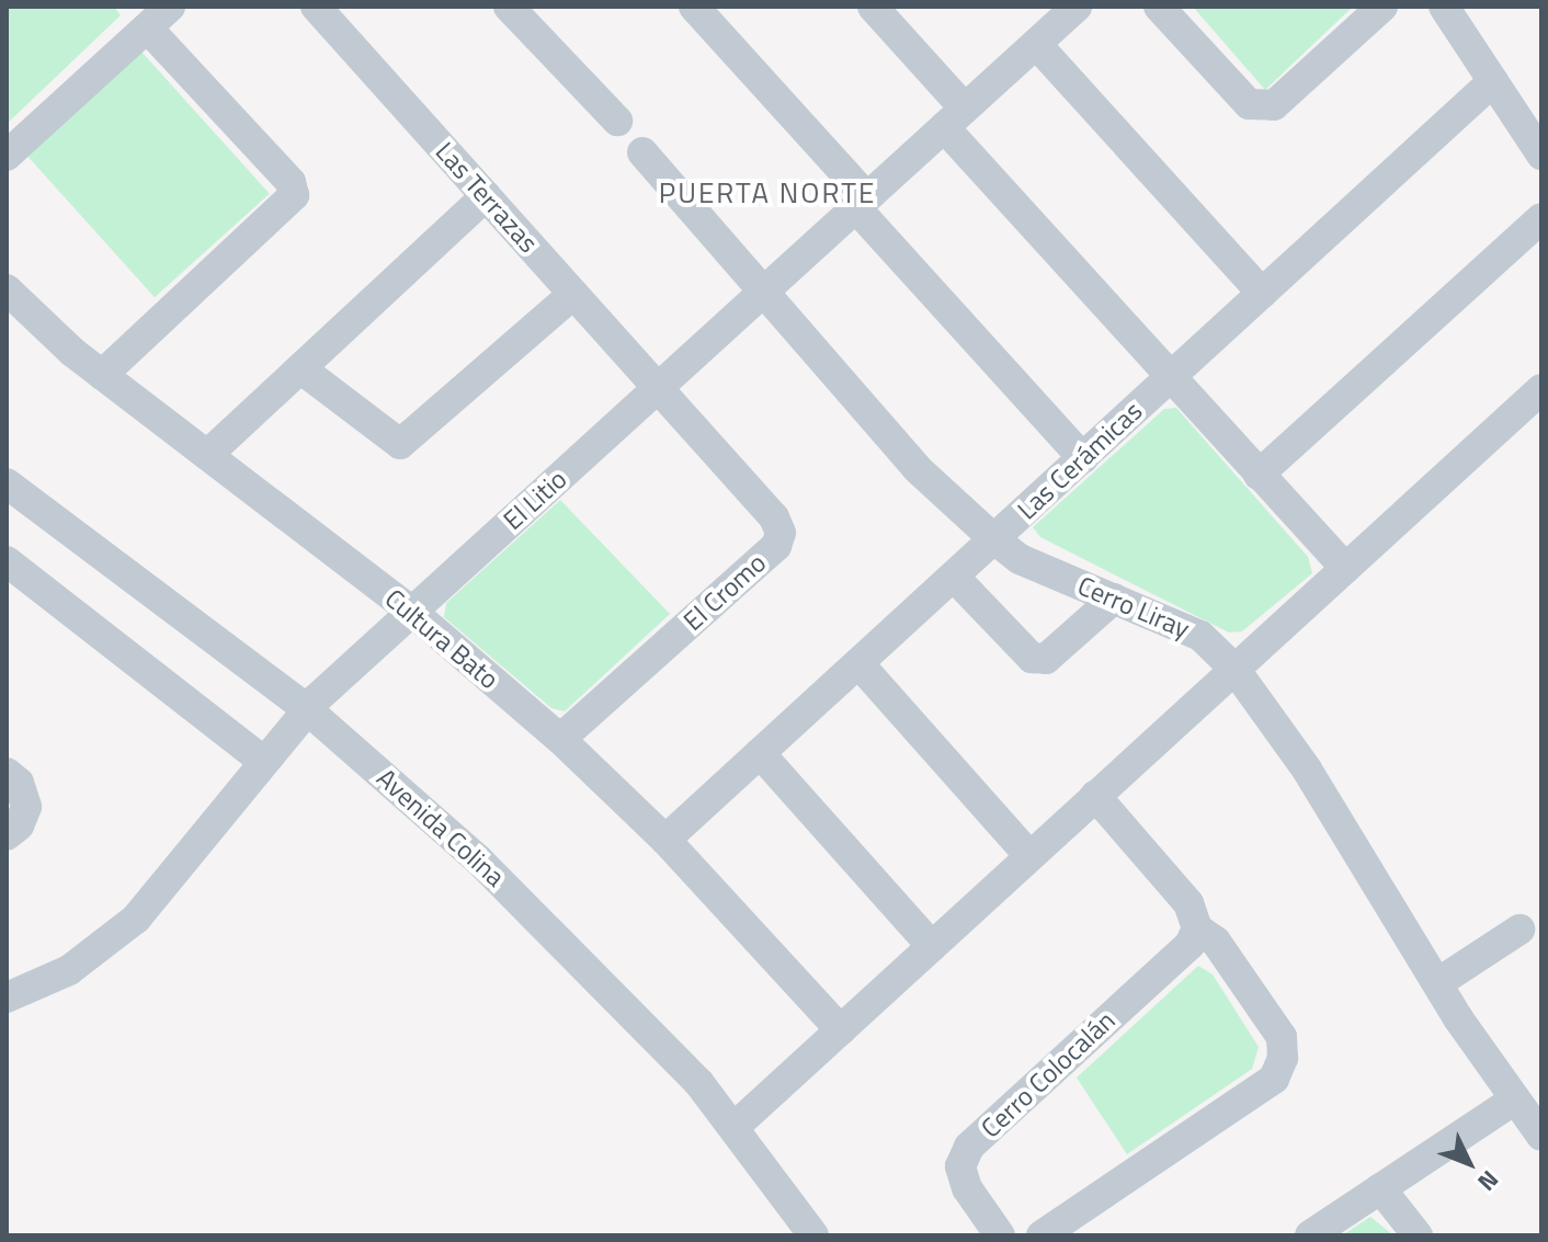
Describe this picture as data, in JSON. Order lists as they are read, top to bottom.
{
  "streets": {
    "street": [
      "Las Terrazas",
      "Las Cerámicas",
      "El Litio",
      "El Cromo",
      "Cerro Liray",
      "Cultura Bato",
      "Avenida Colina",
      "Cerro Colocalán"
    ]
  },
  "crossings": [
    ["Las Terrazas", "El Litio"],
    ["Las Terrazas", "El Cromo"],
    ["Las Cerámicas", "Cerro Liray"],
    ["Las Cerámicas", "Cultura Bato"],
    ["El Litio", "El Cromo"],
    ["El Litio", "Cerro Liray"],
    ["El Litio", "Cultura Bato"],
    ["El Litio", "Avenida Colina"],
    ["El Cromo", "Cultura Bato"]
  ],
  "districts": ["PUERTA NORTE"],
  "north": "bottom right"
}
